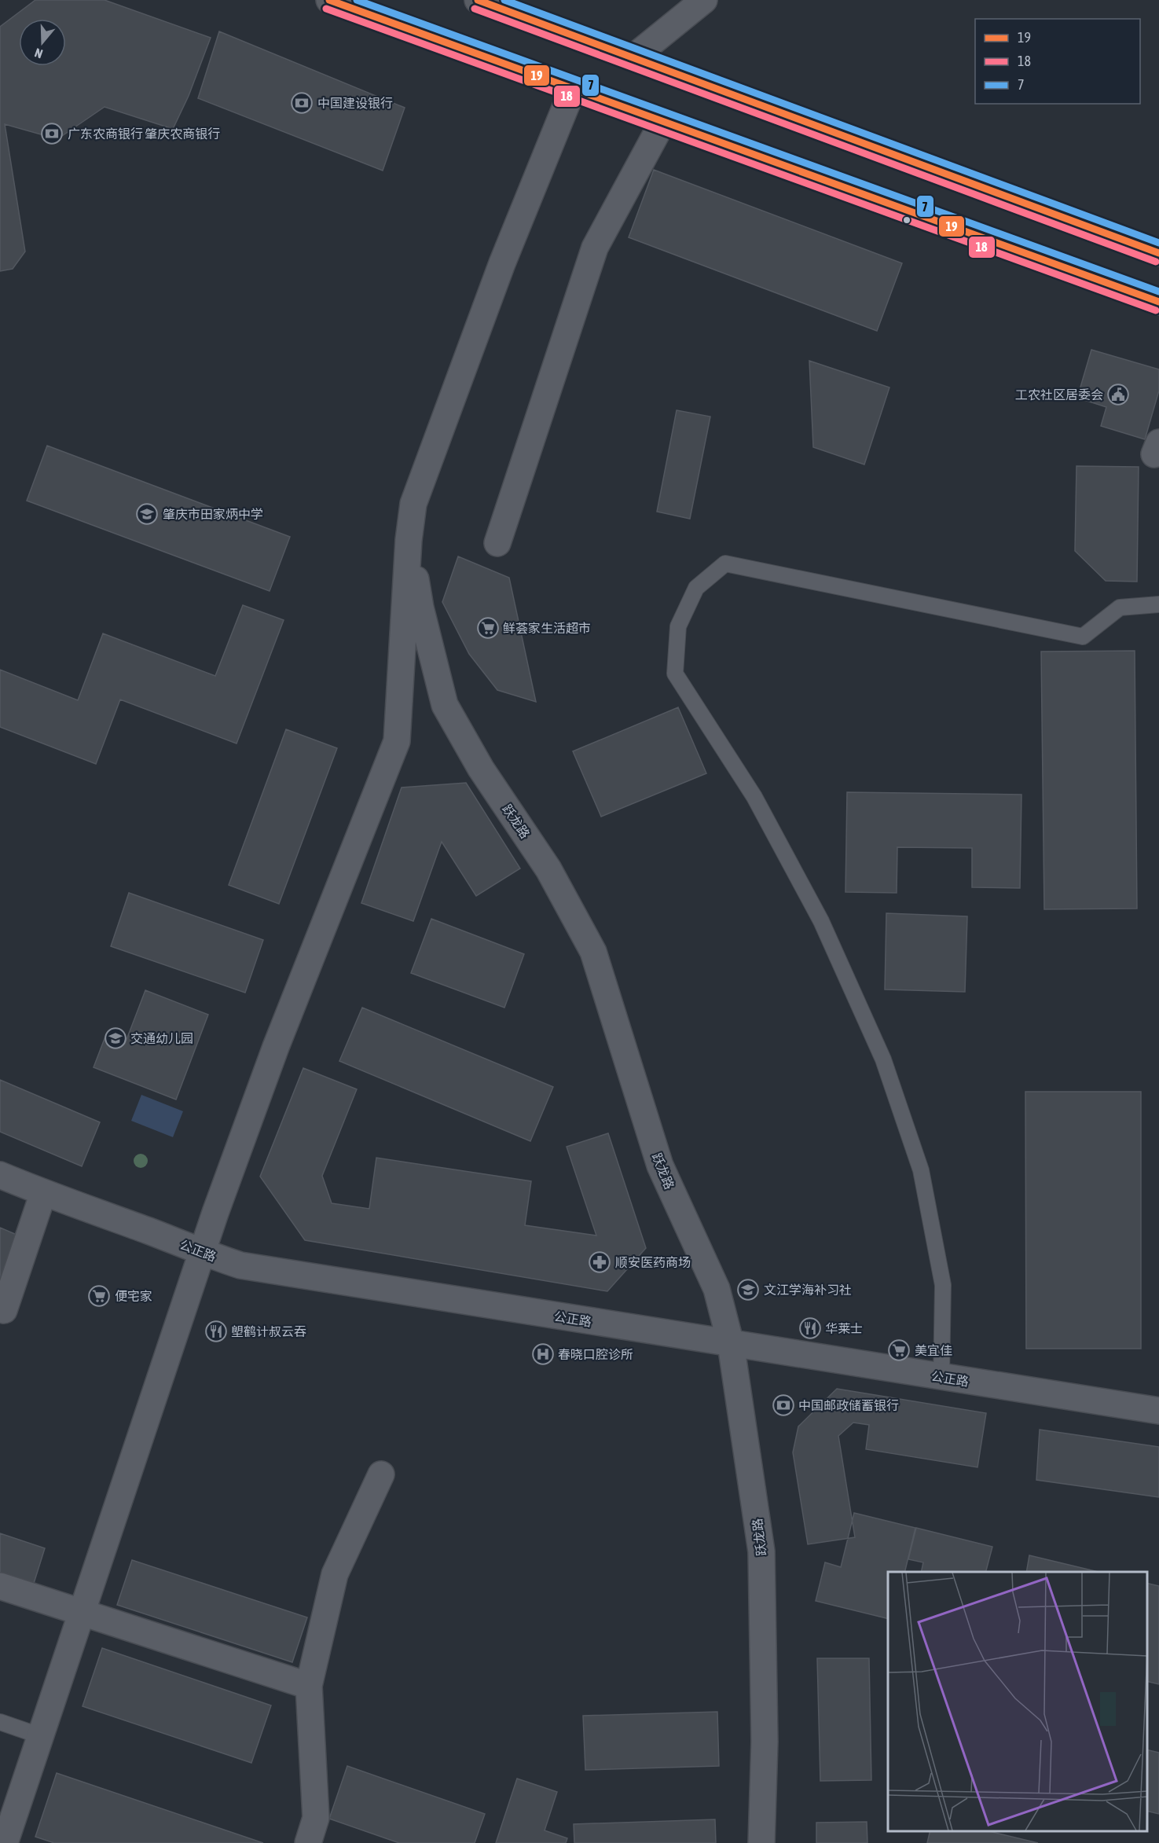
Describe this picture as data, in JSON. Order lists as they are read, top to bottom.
{
  "streets": {
    "street": ["跃龙路", "公正路"]
  },
  "crossings": [
    ["跃龙路", "公正路"]
  ],
  "places": {
    "bank": ["中国建设银行", "广东农商银行 肇庆农商银行", "中国邮政储蓄银行"],
    "public building": ["工农社区居委会"],
    "school or university": ["肇庆市田家炳中学", "交通幼儿园", "文江学海补习社"],
    "supermarket": ["鲜荟家生活超市", "便宅家", "美宜佳"],
    "pharmacy": ["顺安医药商场"],
    "restaurant": ["华莱士", "塱鹤计叔云吞"],
    "hospital": ["春晓口腔诊所"]
  },
  "lines": ["transit line 19", "transit line 7", "transit line 18"],
  "legend": ["19", "18", "7"],
  "north": "bottom"
}
